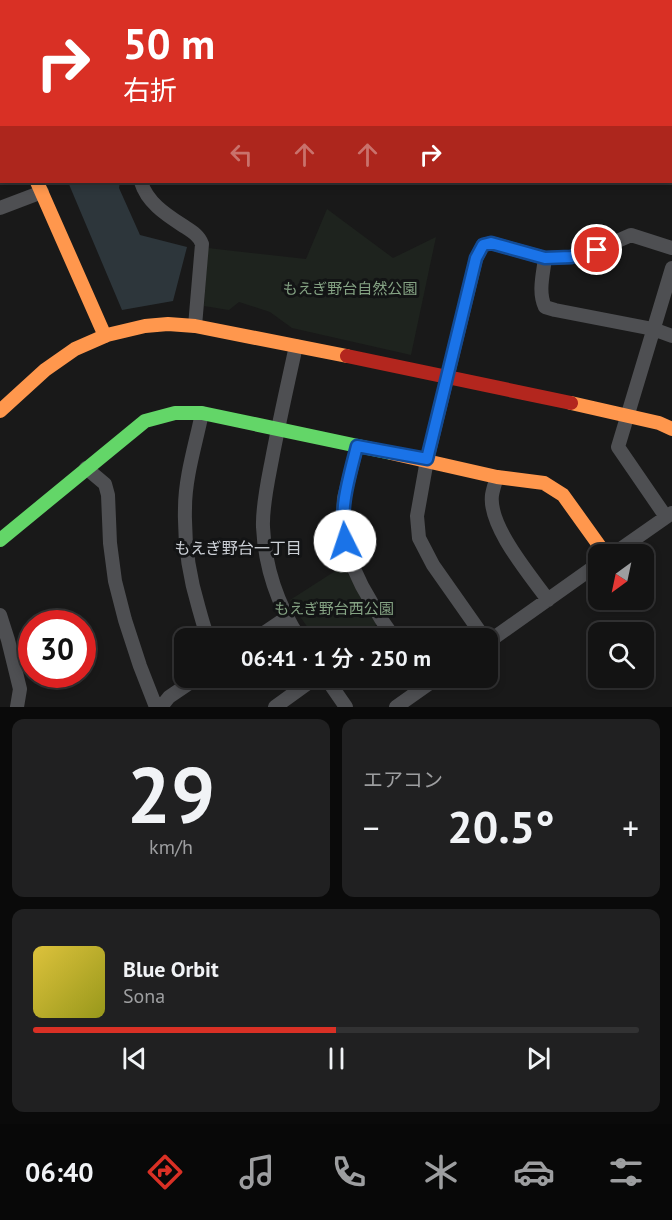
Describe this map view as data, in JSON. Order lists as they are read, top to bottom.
{
  "districts": ["もえぎ野台一丁目"],
  "parks": ["もえぎ野台自然公園", "もえぎ野台西公園"],
  "north": "bottom left",
  "page": {
    "turn": ["50 m", "右折"],
    "limit": "30",
    "trip": "06:41 · 1 分 · 250 m",
    "tile": [
      ["29", "km/h"],
      "エアコン"
    ],
    "heat": ["−", "20.5°", "+"],
    "song": ["Blue Orbit", "Sona"],
    "tabs": "06:40"
  }
}
